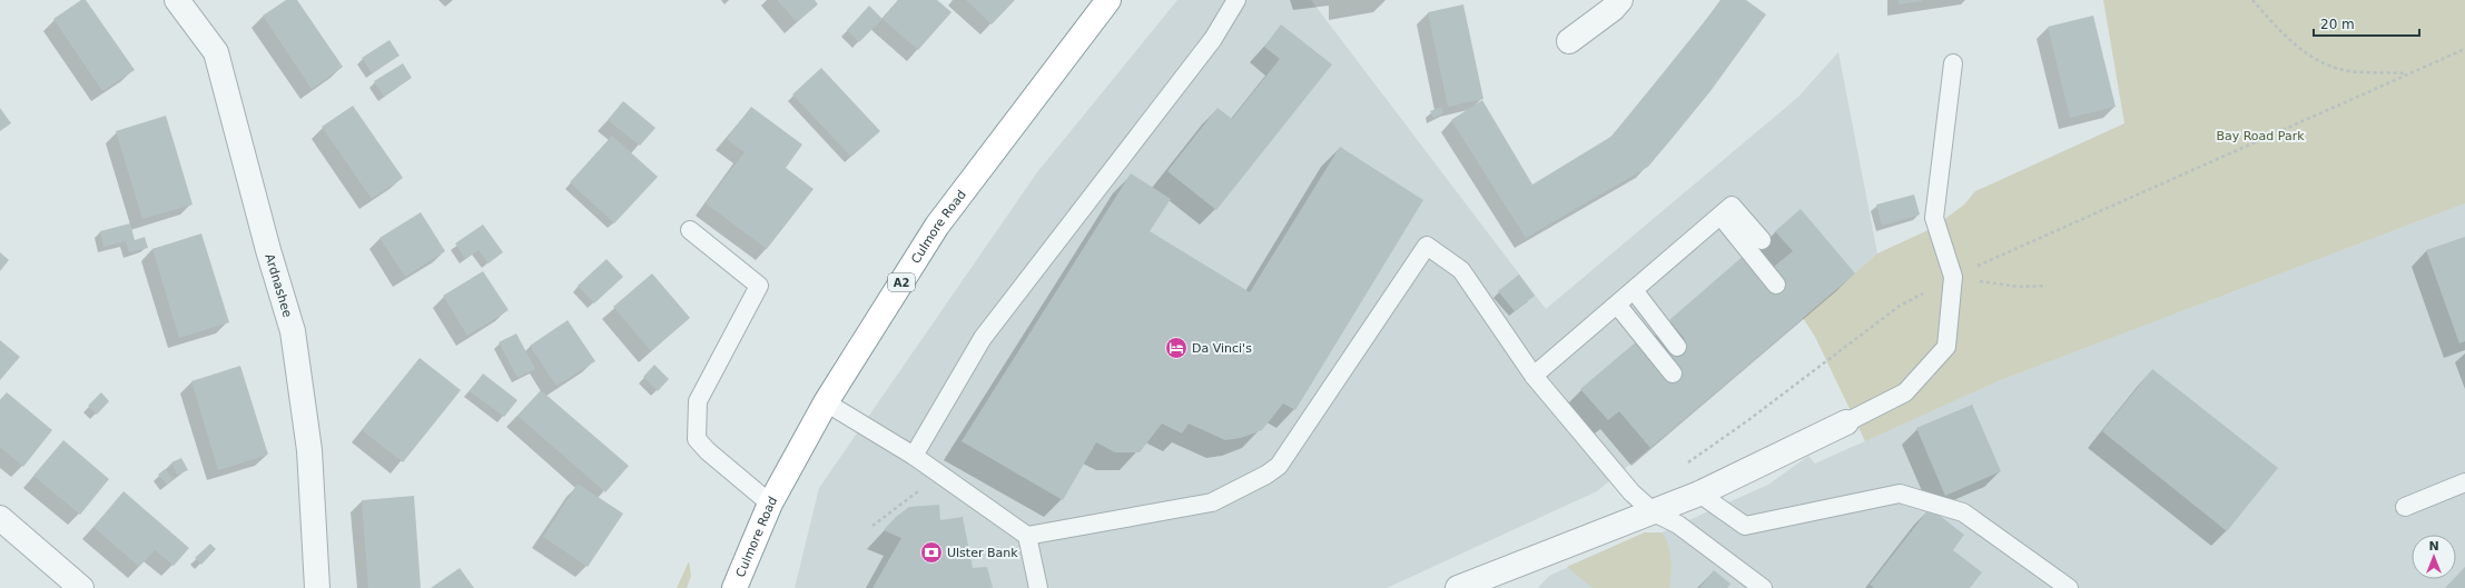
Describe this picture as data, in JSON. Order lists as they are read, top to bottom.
{
  "streets": {
    "highway": ["Culmore Road", "A2"],
    "street": ["Ardnashee"]
  },
  "parks": ["Bay Road Park"],
  "places": {
    "hotel": ["Da Vinci's"],
    "bank": ["Ulster Bank"]
  },
  "scale_bar": "20 m",
  "north": "top"
}
